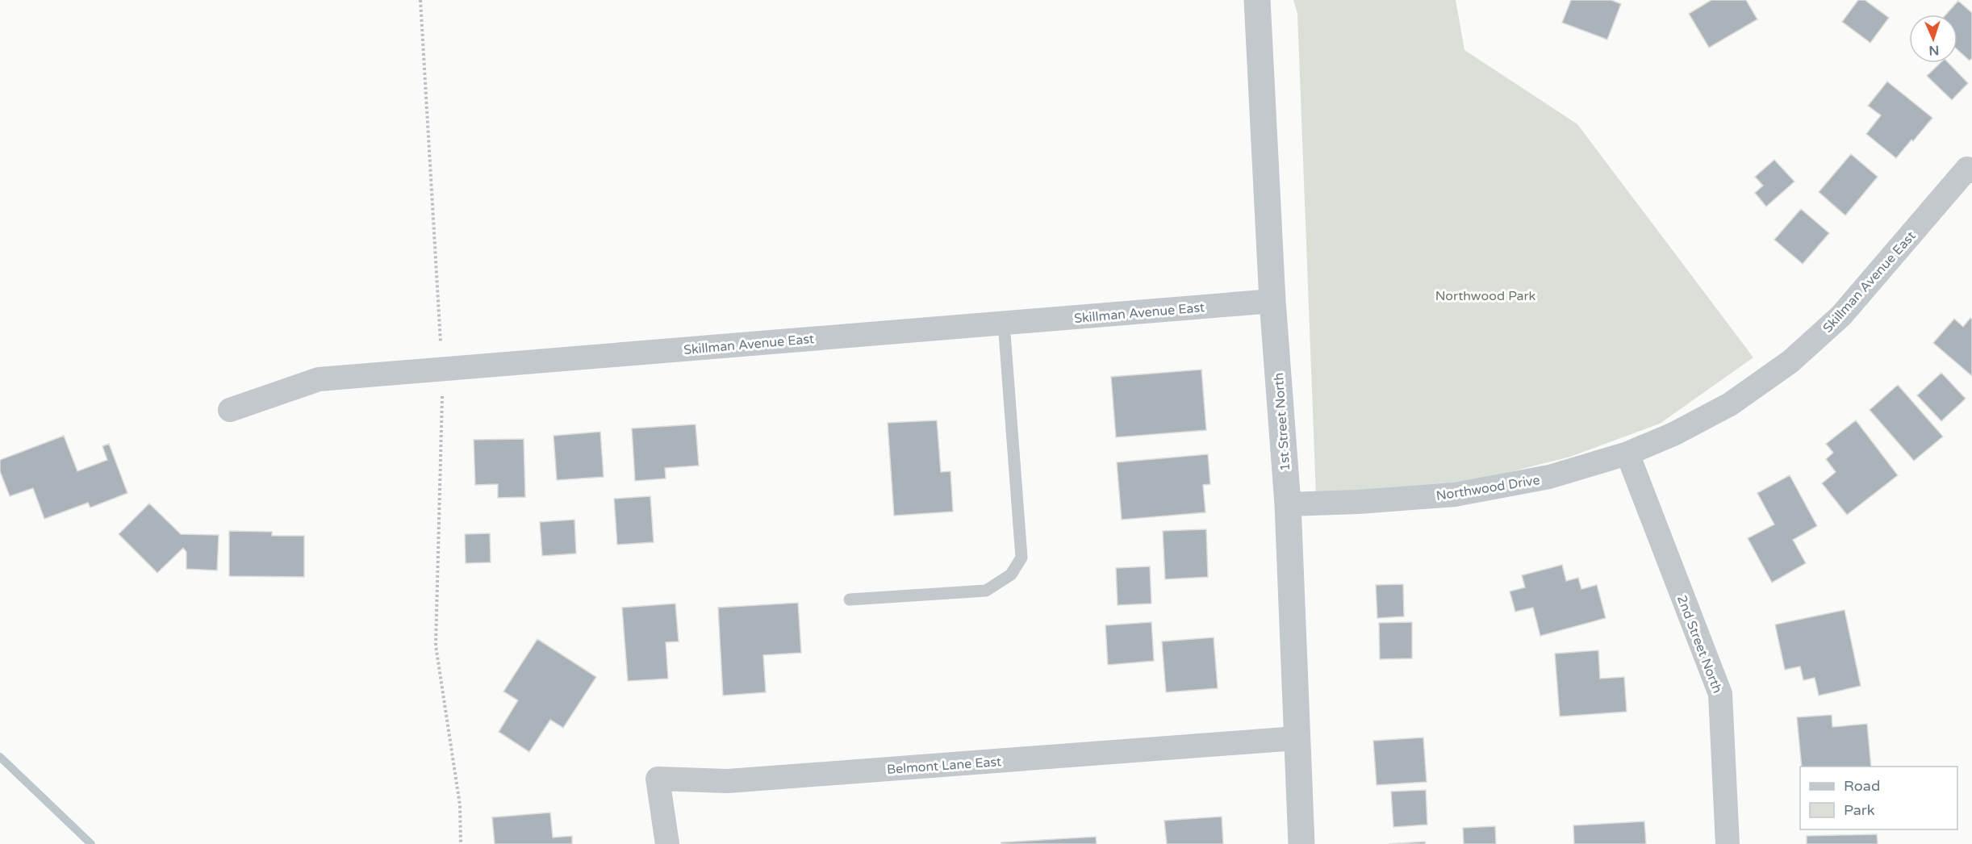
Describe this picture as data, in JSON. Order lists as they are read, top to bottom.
{
  "streets": {
    "street": [
      "Skillman Avenue East",
      "1st Street North",
      "Northwood Drive",
      "2nd Street North",
      "Belmont Lane East"
    ]
  },
  "crossings": [
    ["Skillman Avenue East", "1st Street North"],
    ["Skillman Avenue East", "Northwood Drive"],
    ["Skillman Avenue East", "2nd Street North"],
    ["1st Street North", "Northwood Drive"],
    ["1st Street North", "Belmont Lane East"],
    ["Northwood Drive", "2nd Street North"]
  ],
  "parks": ["Northwood Park"],
  "legend": ["Road", "Park"],
  "north": "bottom"
}
